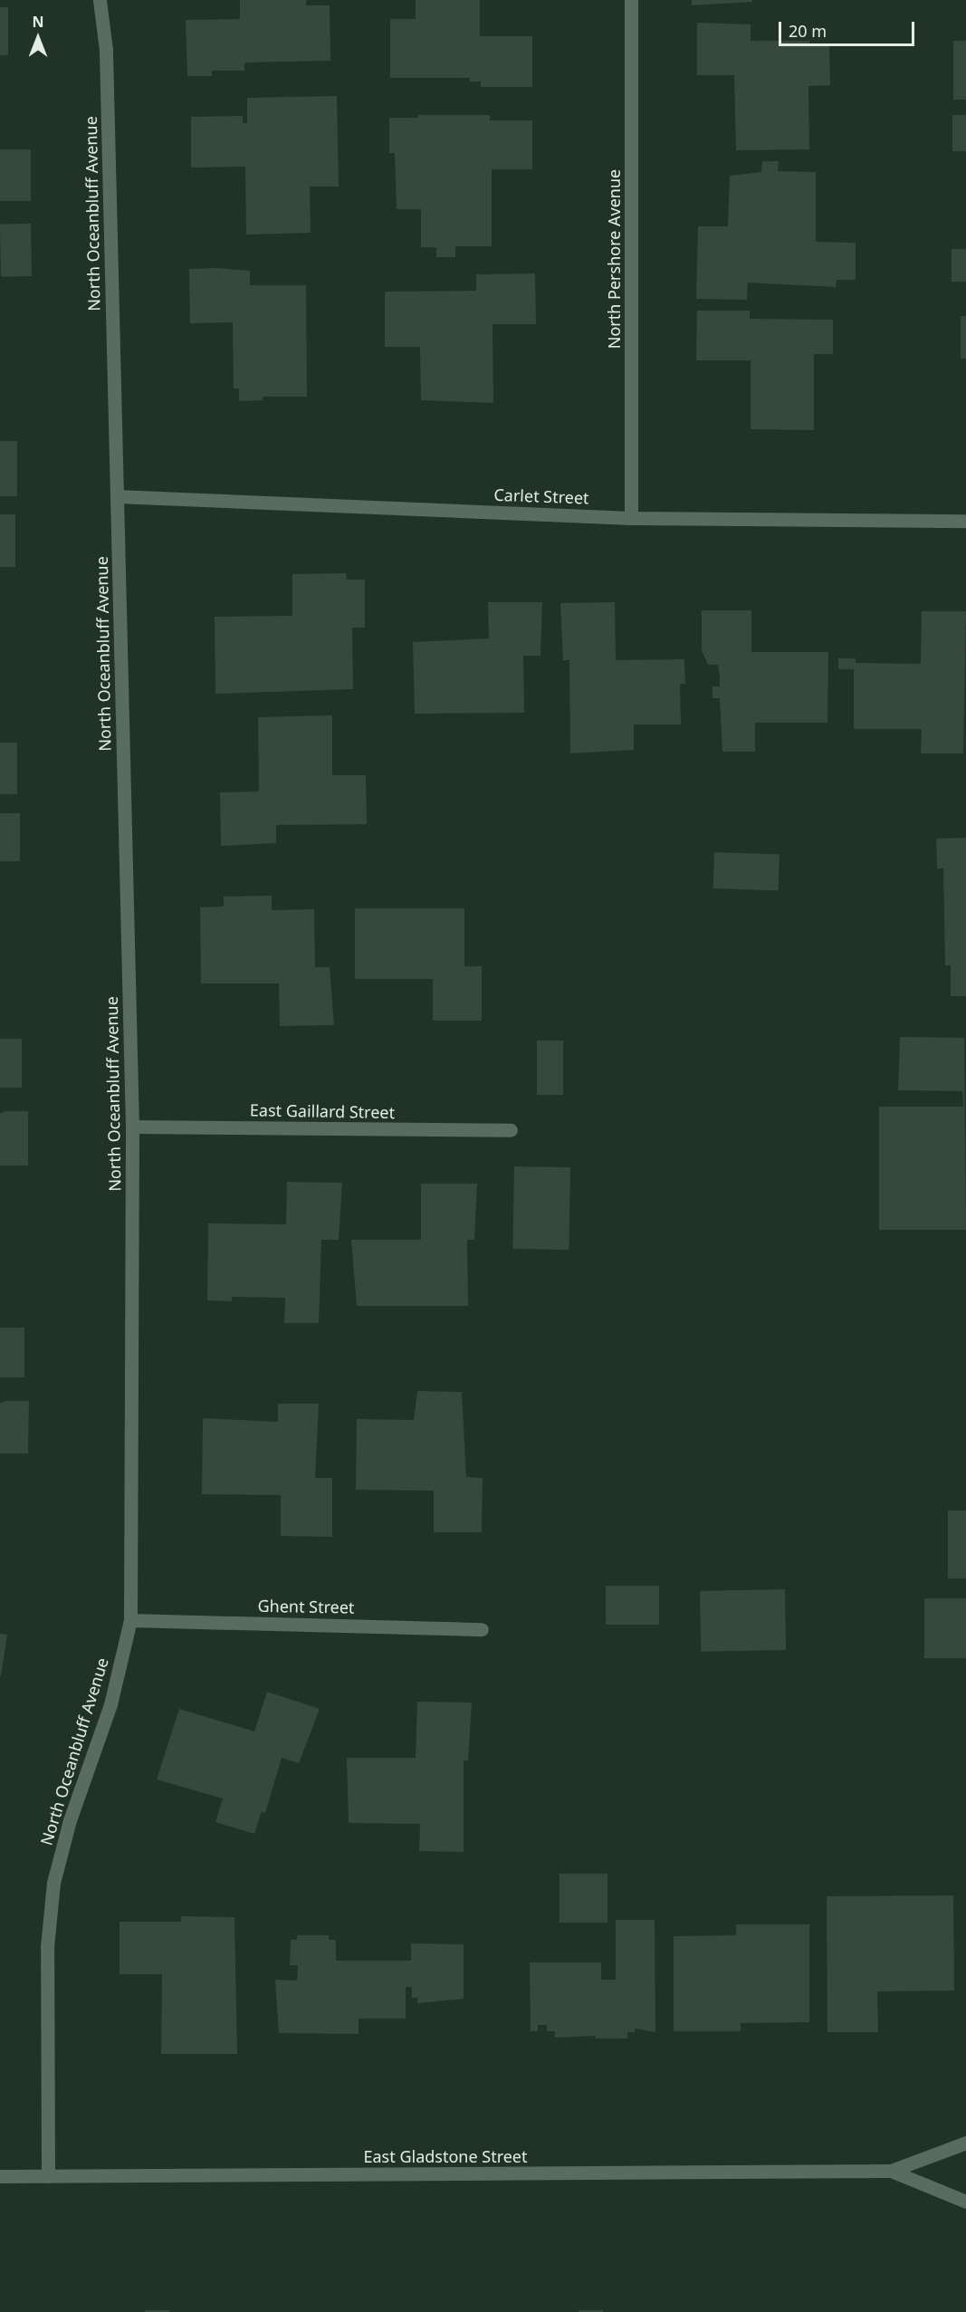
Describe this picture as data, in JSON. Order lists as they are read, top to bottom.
{
  "streets": {
    "street": [
      "North Oceanbluff Avenue",
      "North Pershore Avenue",
      "Carlet Street",
      "East Gaillard Street",
      "Ghent Street",
      "East Gladstone Street"
    ]
  },
  "crossings": [
    ["North Oceanbluff Avenue", "Carlet Street"],
    ["North Oceanbluff Avenue", "East Gaillard Street"],
    ["North Oceanbluff Avenue", "Ghent Street"],
    ["North Oceanbluff Avenue", "East Gladstone Street"],
    ["North Pershore Avenue", "Carlet Street"]
  ],
  "scale_bar": "20 m",
  "north": "top"
}
